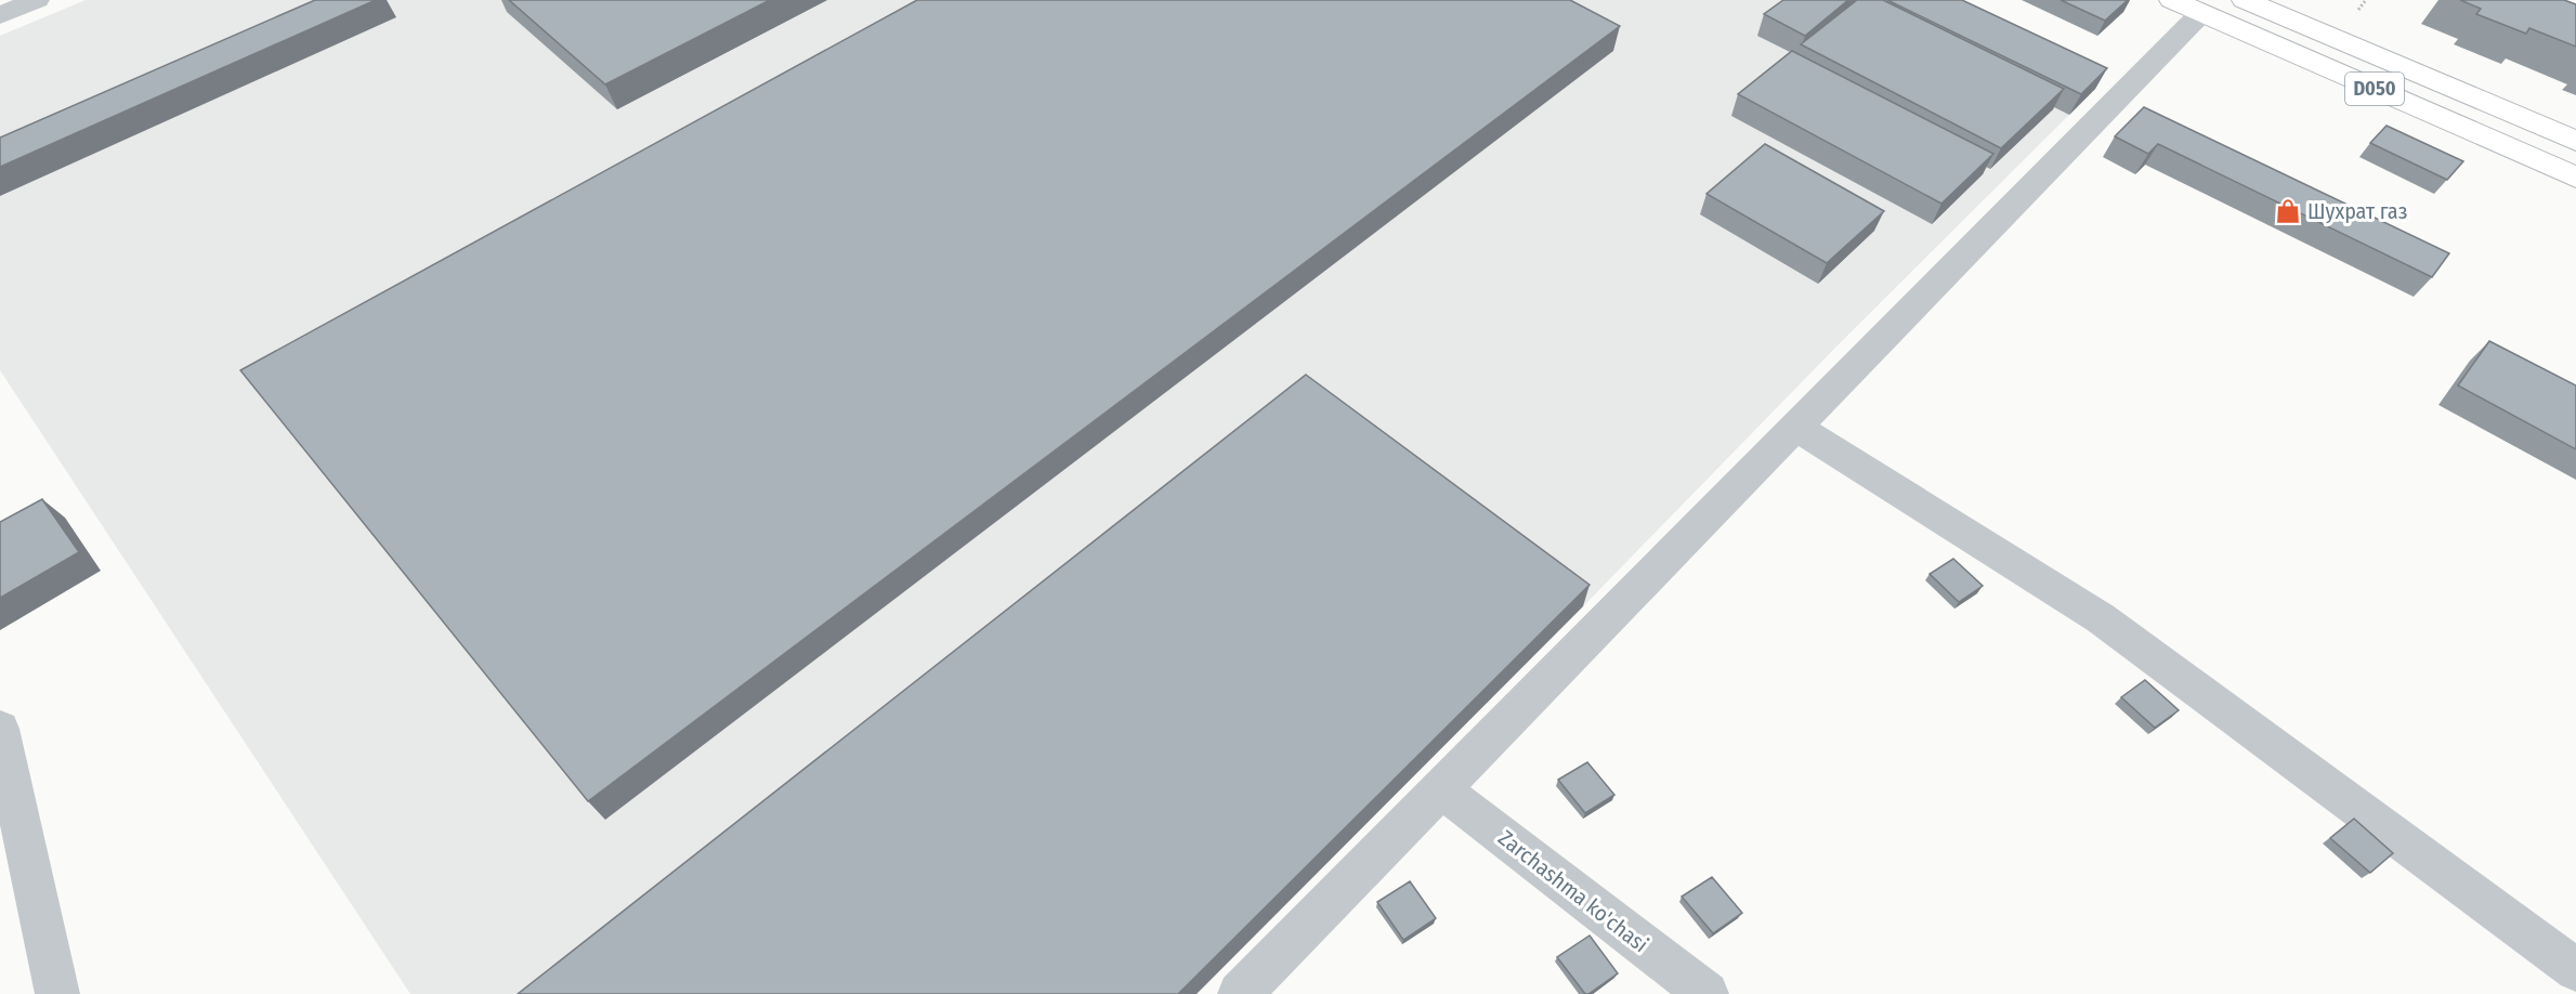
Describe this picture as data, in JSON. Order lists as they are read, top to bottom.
{
  "streets": {
    "main road": ["D050"],
    "street": ["Zarchashma ko'chasi"]
  },
  "places": {
    "shop": ["Шухрат газ"]
  }
}
